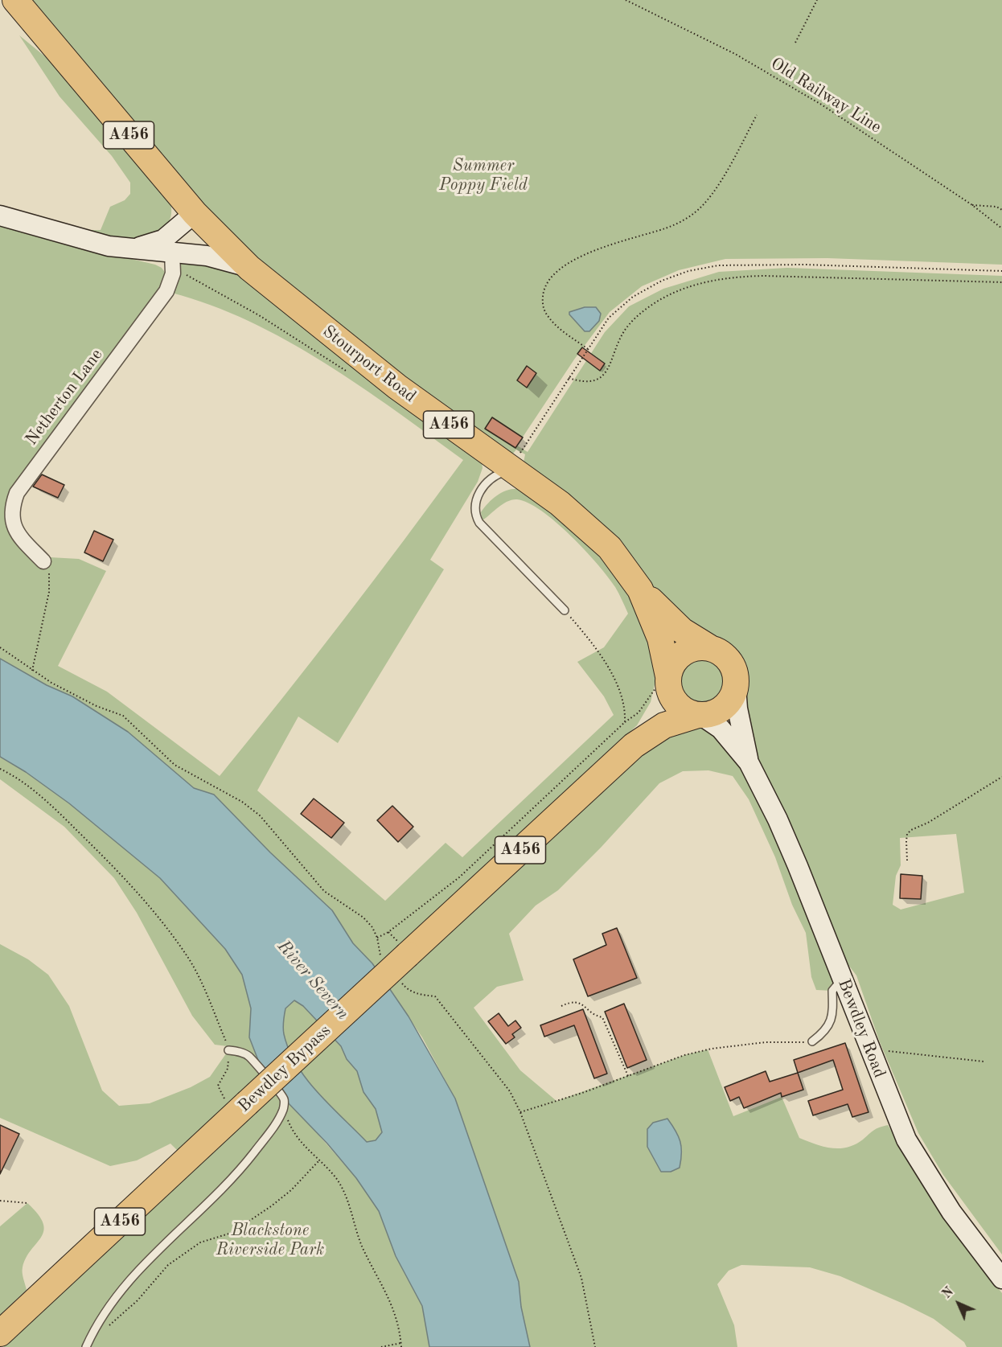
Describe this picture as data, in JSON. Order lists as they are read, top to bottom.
{
  "streets": {
    "highway": ["A456", "Stourport Road", "Bewdley Bypass"],
    "main road": ["Bewdley Road"],
    "street": ["Netherton Lane"],
    "path": ["Old Railway Line"]
  },
  "crossings": [
    ["A456", "Stourport Road"],
    ["A456", "Bewdley Road"],
    ["A456", "Bewdley Bypass"],
    ["Stourport Road", "Bewdley Road"],
    ["Stourport Road", "Bewdley Bypass"],
    ["Bewdley Road", "Bewdley Bypass"]
  ],
  "water": ["River Severn"],
  "parks": ["Summer Poppy Field", "Blackstone Riverside Park"],
  "north": "top left"
}
